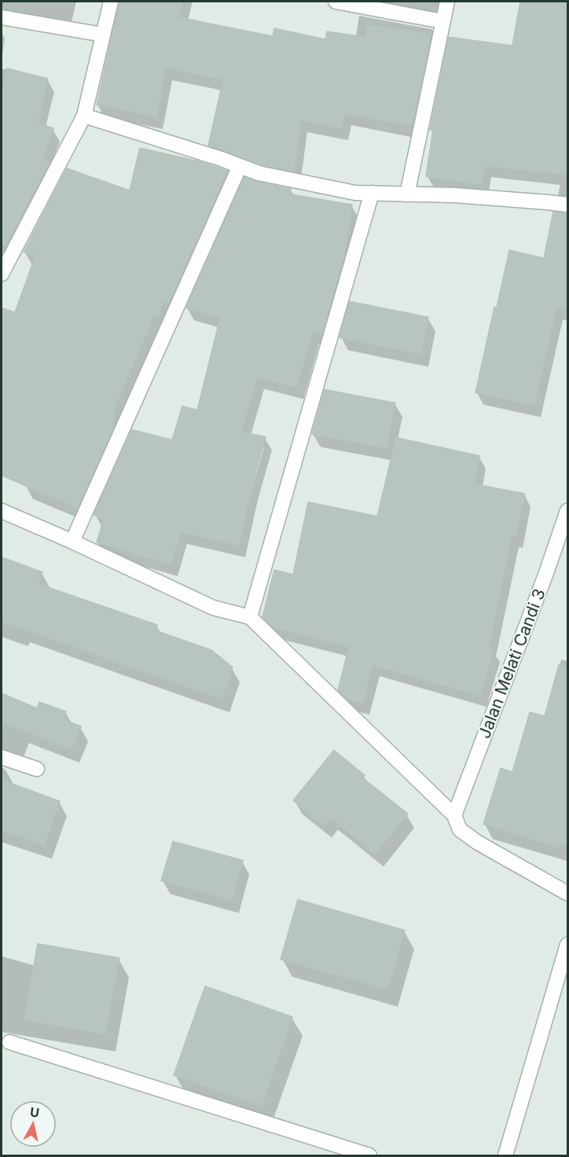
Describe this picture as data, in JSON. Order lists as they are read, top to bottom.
{
  "streets": {
    "street": ["Jalan Melati Candi 3"]
  },
  "north": "top"
}
